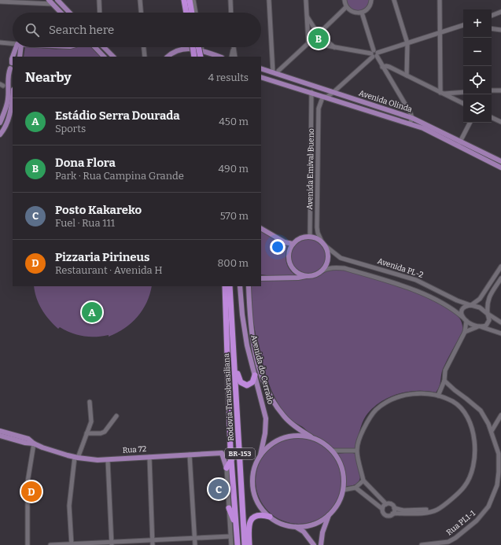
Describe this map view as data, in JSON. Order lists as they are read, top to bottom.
{
  "streets": {
    "highway": ["Rodovia Transbrasiliana", "BR-153"],
    "main road": ["Avenida Olinda", "Avenida do Cerrado", "Rua 72"],
    "street": ["Avenida Emival Bueno", "Avenida PL-2", "Rua PL1-1"]
  },
  "crossings": [
    ["Avenida Olinda", "Avenida Emival Bueno"],
    ["Avenida Emival Bueno", "Avenida PL-2"]
  ],
  "page": {
    "map_buttons": ["+", "−"],
    "search": "Search here",
    "pins": [
      "B",
      "A",
      "C",
      "D"
    ],
    "heading": ["Nearby", "4 results"],
    "list": [
      {
        "mark": "A",
        "name": "Estádio Serra Dourada",
        "note": "Sports",
        "value": "450 m"
      },
      {
        "mark": "B",
        "name": "Dona Flora",
        "note": "Park · Rua Campina Grande",
        "value": "490 m"
      },
      {
        "mark": "C",
        "name": "Posto Kakareko",
        "note": "Fuel · Rua 111",
        "value": "570 m"
      },
      {
        "mark": "D",
        "name": "Pizzaria Pirineus",
        "note": "Restaurant · Avenida H",
        "value": "800 m"
      }
    ]
  }
}
